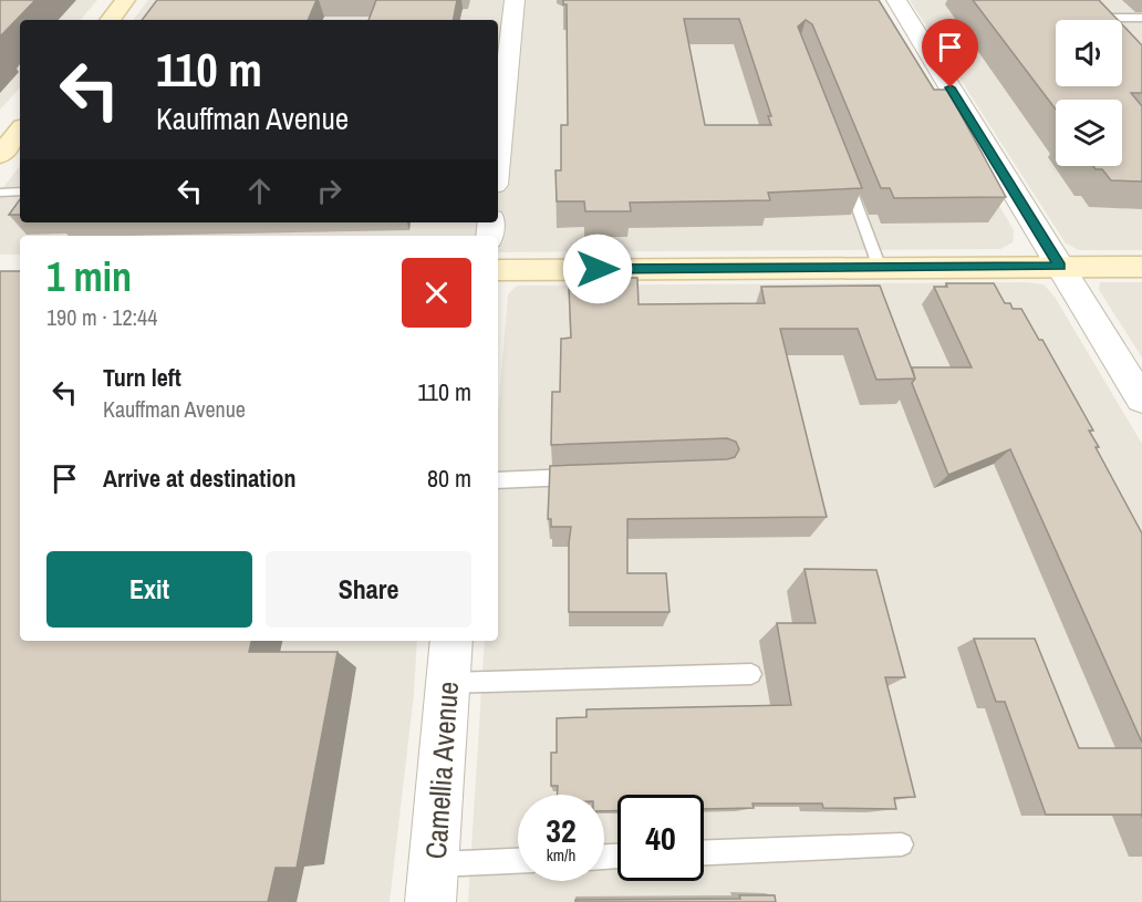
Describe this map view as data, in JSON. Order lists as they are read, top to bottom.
{
  "streets": {
    "street": ["Camellia Avenue"]
  },
  "page": {
    "turn": ["110 m", "Kauffman Avenue"],
    "heading": ["1 min", "190 m · 12:44"],
    "list": [
      {
        "name": "Turn left",
        "note": "Kauffman Avenue",
        "value": "110 m"
      },
      {
        "name": "Arrive at destination",
        "value": "80 m"
      }
    ],
    "buttons": ["Exit", "Share"],
    "speed": "32 km/h",
    "limit": "40"
  }
}
